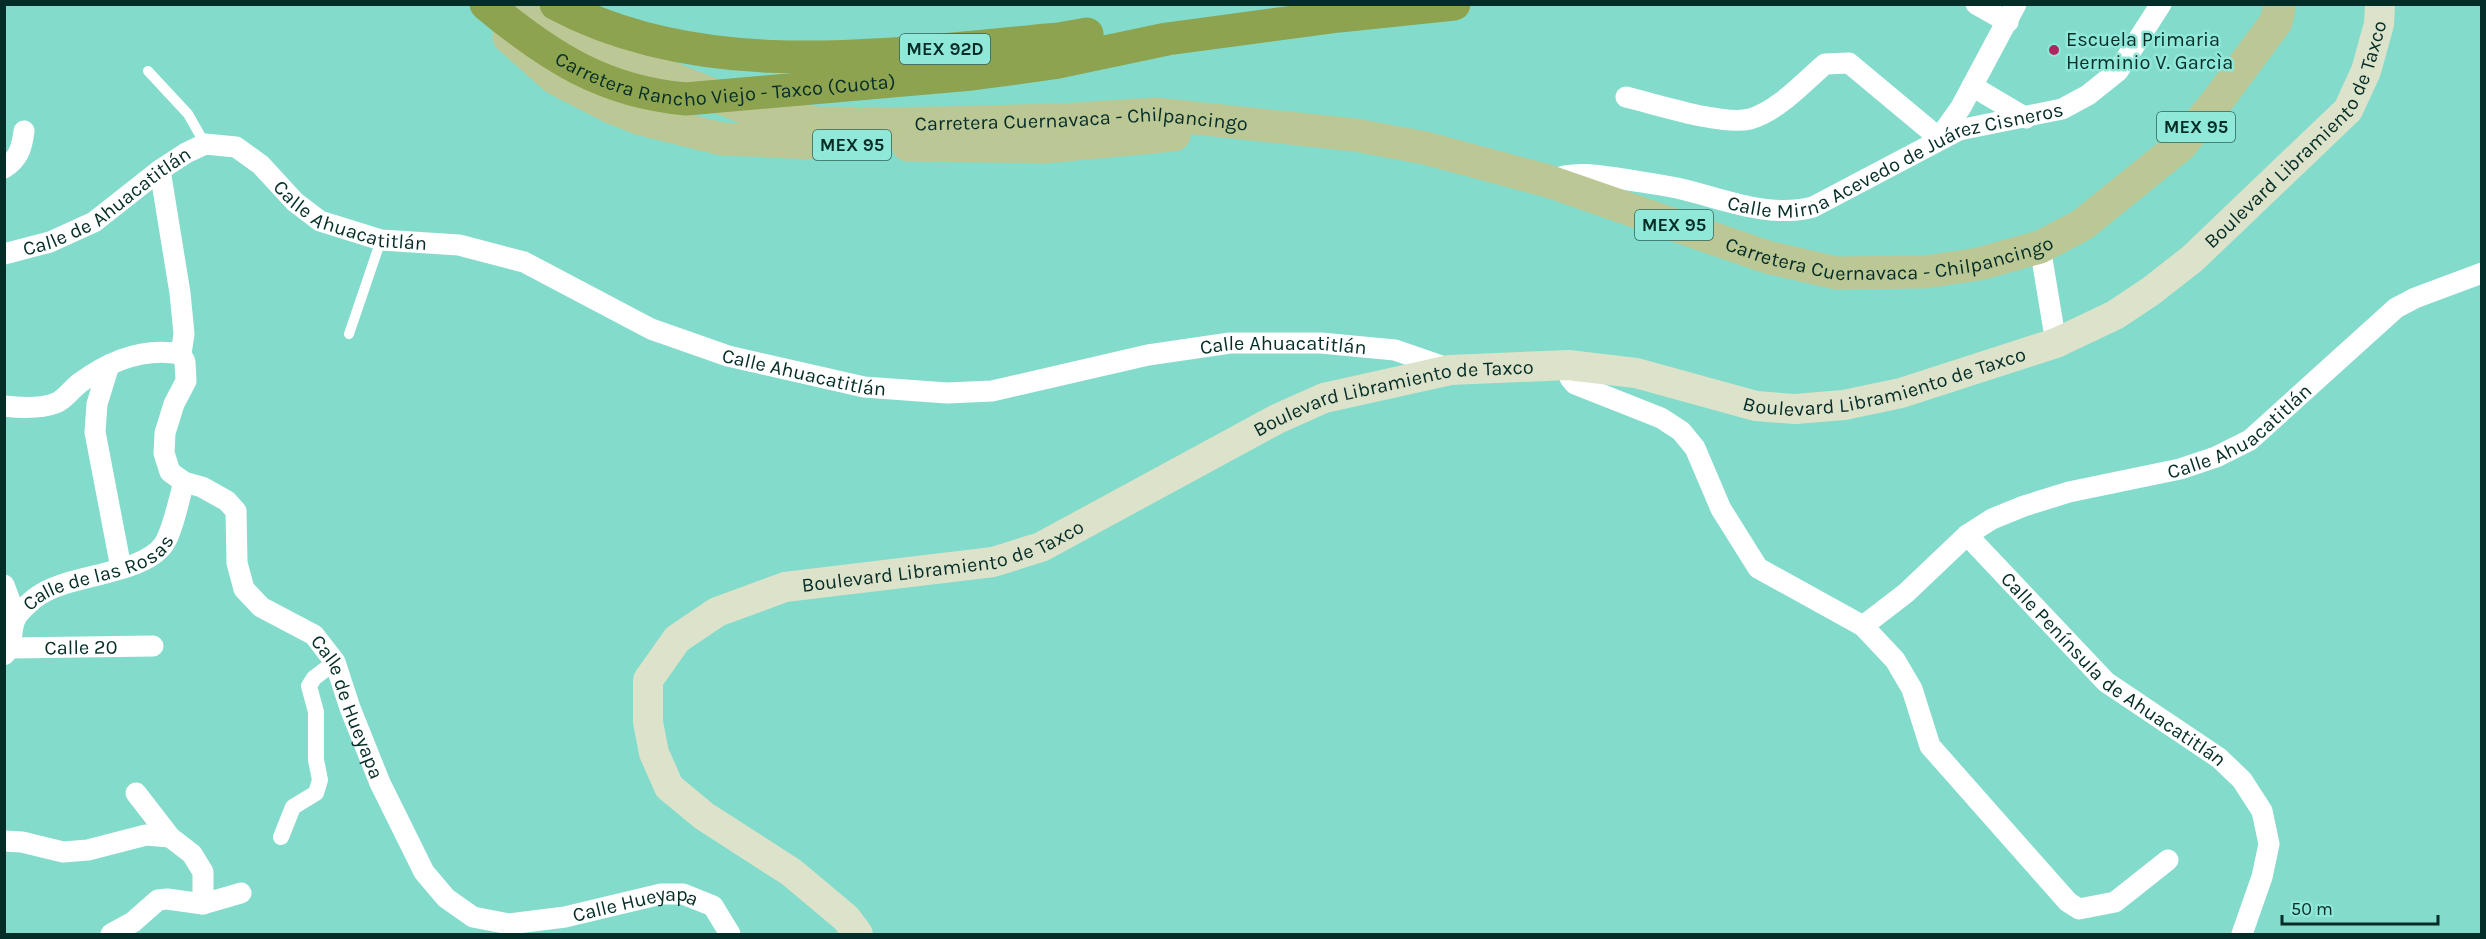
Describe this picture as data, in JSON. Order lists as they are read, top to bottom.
{
  "streets": {
    "highway": ["MEX 92D", "Carretera Rancho Viejo - Taxco (Cuota)"],
    "main road": ["Carretera Cuernavaca - Chilpancingo", "MEX 95", "Boulevard Libramiento de Taxco"],
    "street": [
      "Calle Mirna Acevedo de Juárez Cisneros",
      "Calle de Ahuacatitlán",
      "Calle Ahuacatitlán",
      "Calle de las Rosas",
      "Calle 20",
      "Calle Península de Ahuacatitlán",
      "Calle de Hueyapa",
      "Calle Hueyapa"
    ]
  },
  "crossings": [
    ["Carretera Rancho Viejo - Taxco (Cuota)", "Carretera Cuernavaca - Chilpancingo"],
    ["Carretera Rancho Viejo - Taxco (Cuota)", "MEX 95"],
    ["Carretera Cuernavaca - Chilpancingo", "MEX 95"],
    ["Carretera Cuernavaca - Chilpancingo", "Calle Mirna Acevedo de Juárez Cisneros"],
    ["Boulevard Libramiento de Taxco", "Calle Ahuacatitlán"],
    ["Calle de Ahuacatitlán", "Calle Ahuacatitlán"],
    ["Calle Ahuacatitlán", "Calle Península de Ahuacatitlán"],
    ["Calle de las Rosas", "Calle 20"],
    ["Calle de las Rosas", "Calle de Hueyapa"],
    ["Calle de Hueyapa", "Calle Hueyapa"]
  ],
  "places": ["Escuela Primaria Herminio V. Garcìa"],
  "scale_bar": "50 m"
}
